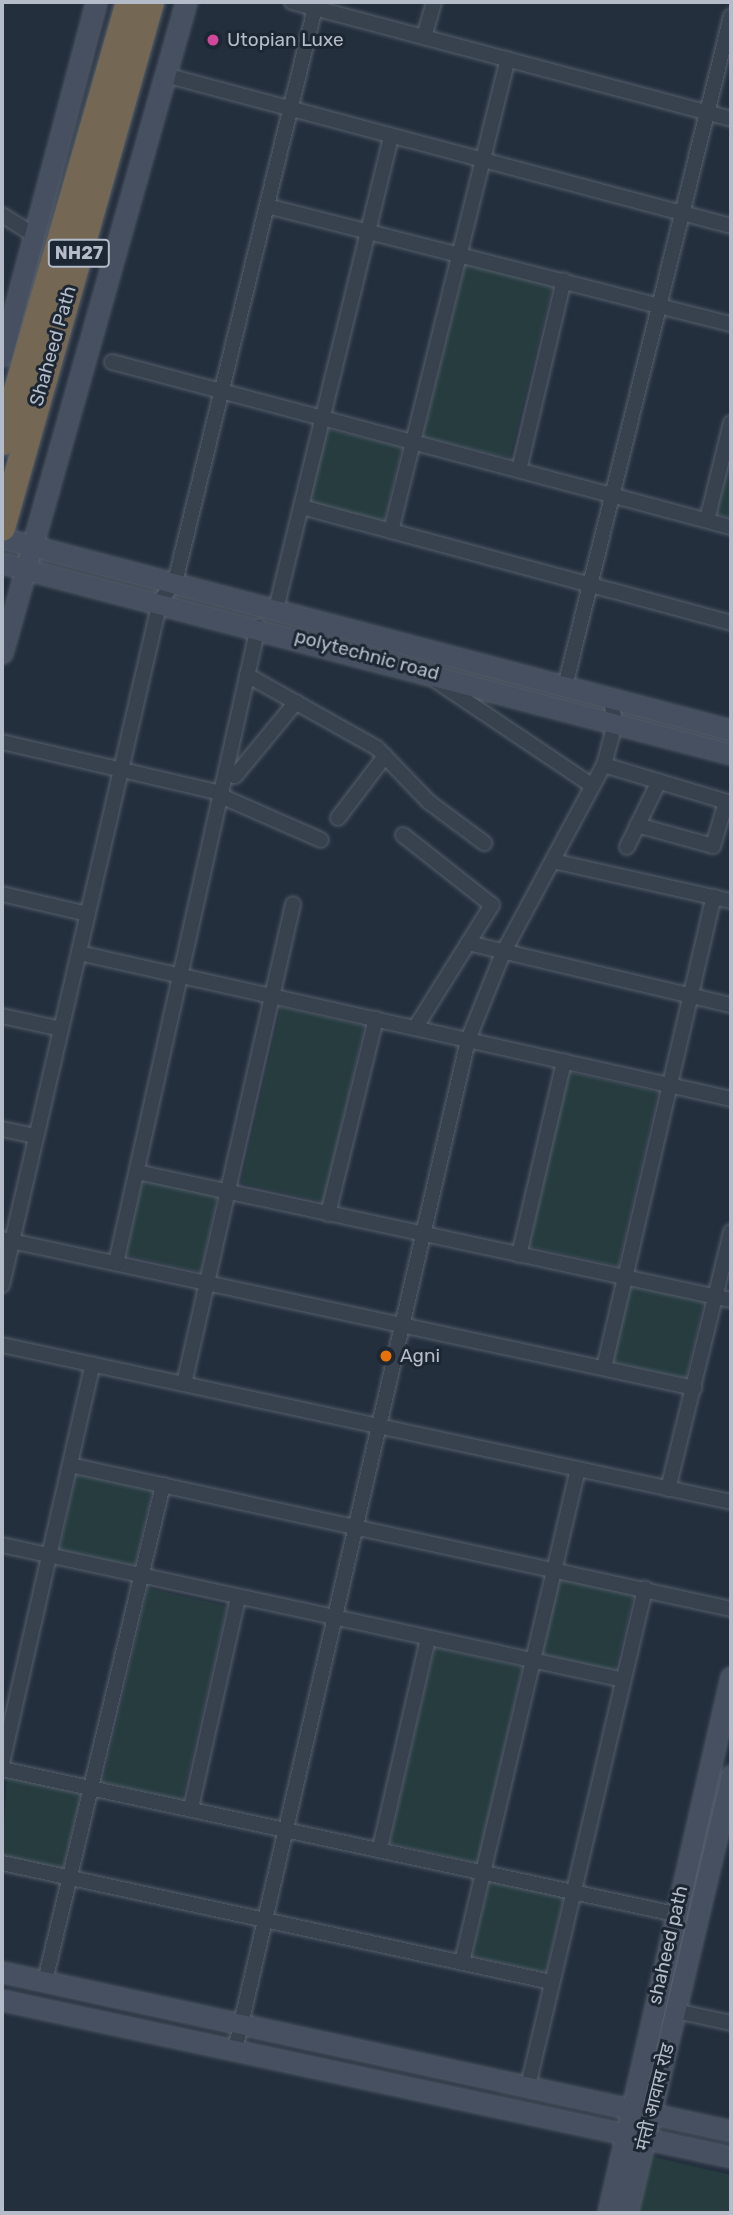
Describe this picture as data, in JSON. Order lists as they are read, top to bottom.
{
  "streets": {
    "highway": ["NH27", "Shaheed Path"],
    "street": ["polytechnic road", "shaheed path", "मंत्ती आवास रोड"]
  },
  "crossings": [
    ["shaheed path", "मंत्ती आवास रोड"]
  ],
  "places": ["Utopian Luxe", "Agni"]
}
